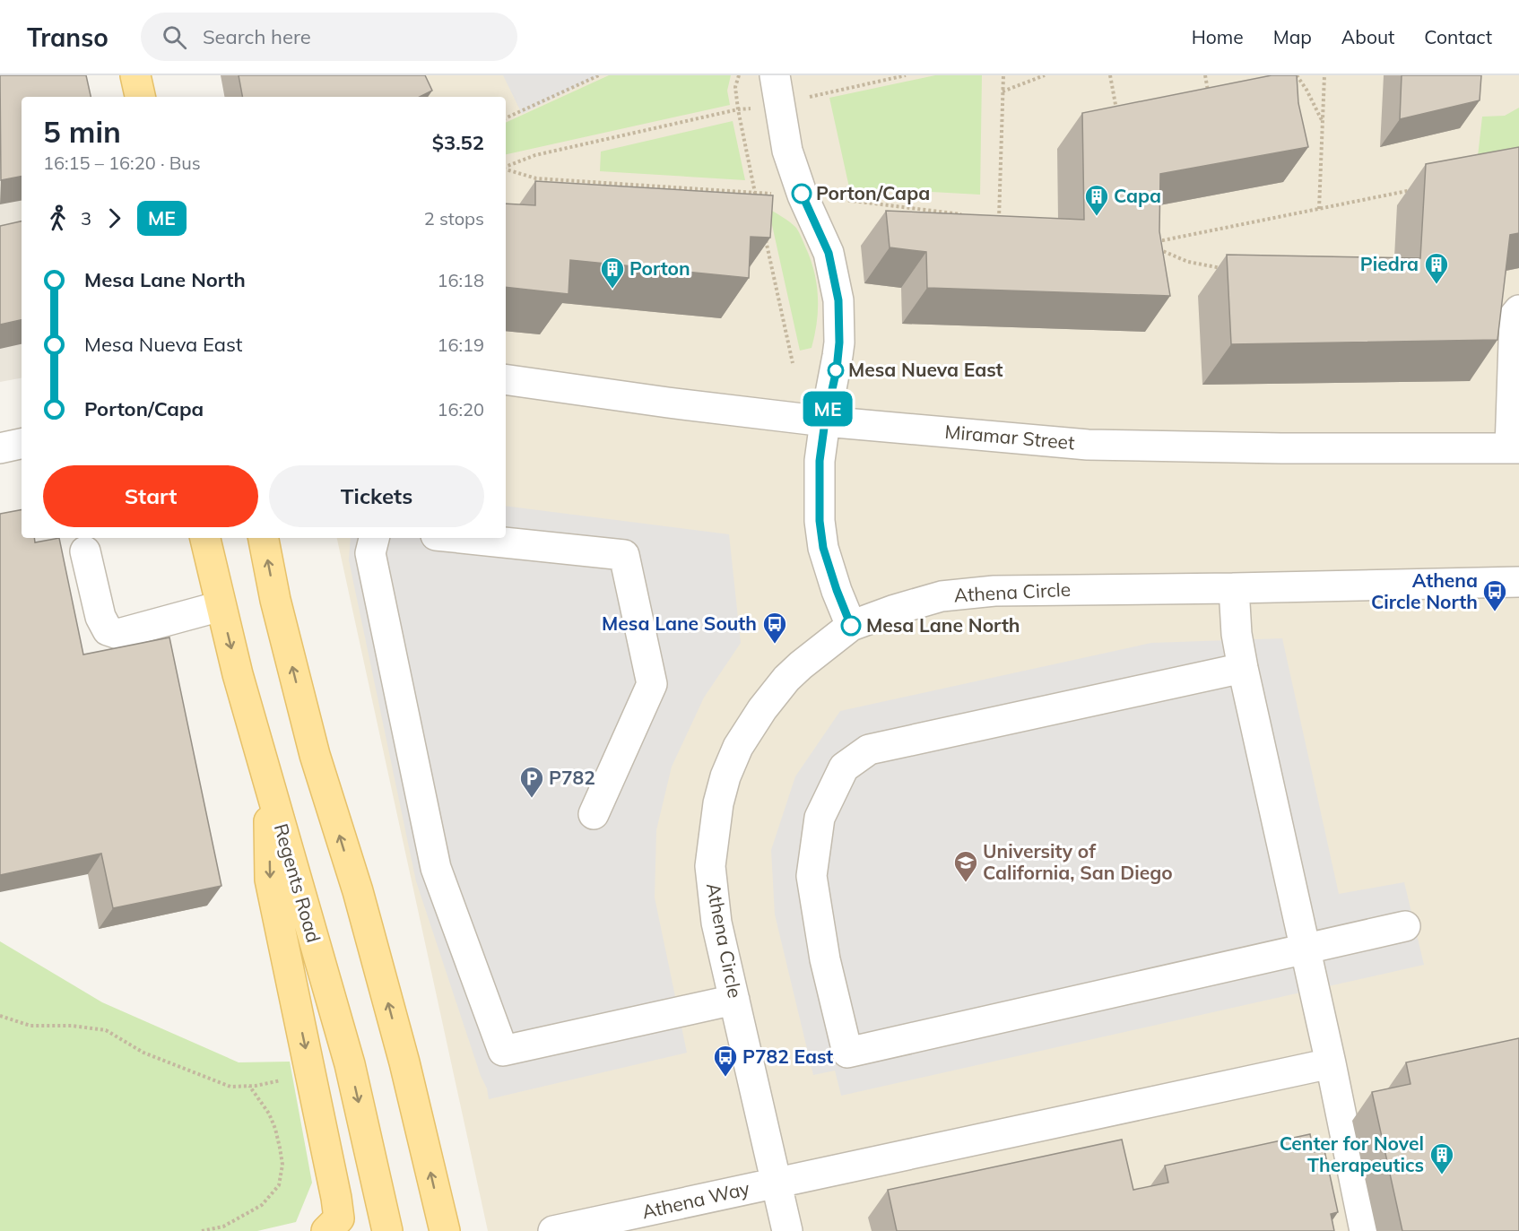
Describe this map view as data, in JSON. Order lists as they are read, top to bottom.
{
  "streets": {
    "main road": ["Regents Road"],
    "street": ["Miramar Street", "Athena Circle", "Athena Way"]
  },
  "crossings": [
    ["Athena Circle", "Athena Way"]
  ],
  "places": {
    "other": ["Porton/Capa", "Mesa Nueva East", "Mesa Lane North"],
    "building": [
      "Capa",
      "Piedra",
      "Porton",
      "Center for Novel Therapeutics"
    ],
    "bus stop": ["Athena Circle North", "Mesa Lane South", "P782 East"],
    "parking": ["P782"],
    "school or university": ["University of California, San Diego"]
  },
  "lines": ["bus line ME"],
  "page": {
    "header": "Transo",
    "search": "Search here",
    "nav": [
      "Home",
      "Map",
      "About",
      "Contact"
    ],
    "on_map": "ME",
    "heading": ["5 min", "16:15 – 16:20 · Bus", "$3.52"],
    "legs": ["3", "ME", "2 stops"],
    "list": [
      {
        "name": "Mesa Lane North",
        "value": "16:18"
      },
      {
        "name": "Mesa Nueva East",
        "value": "16:19"
      },
      {
        "name": "Porton/Capa",
        "value": "16:20"
      }
    ],
    "buttons": ["Start", "Tickets"]
  }
}
